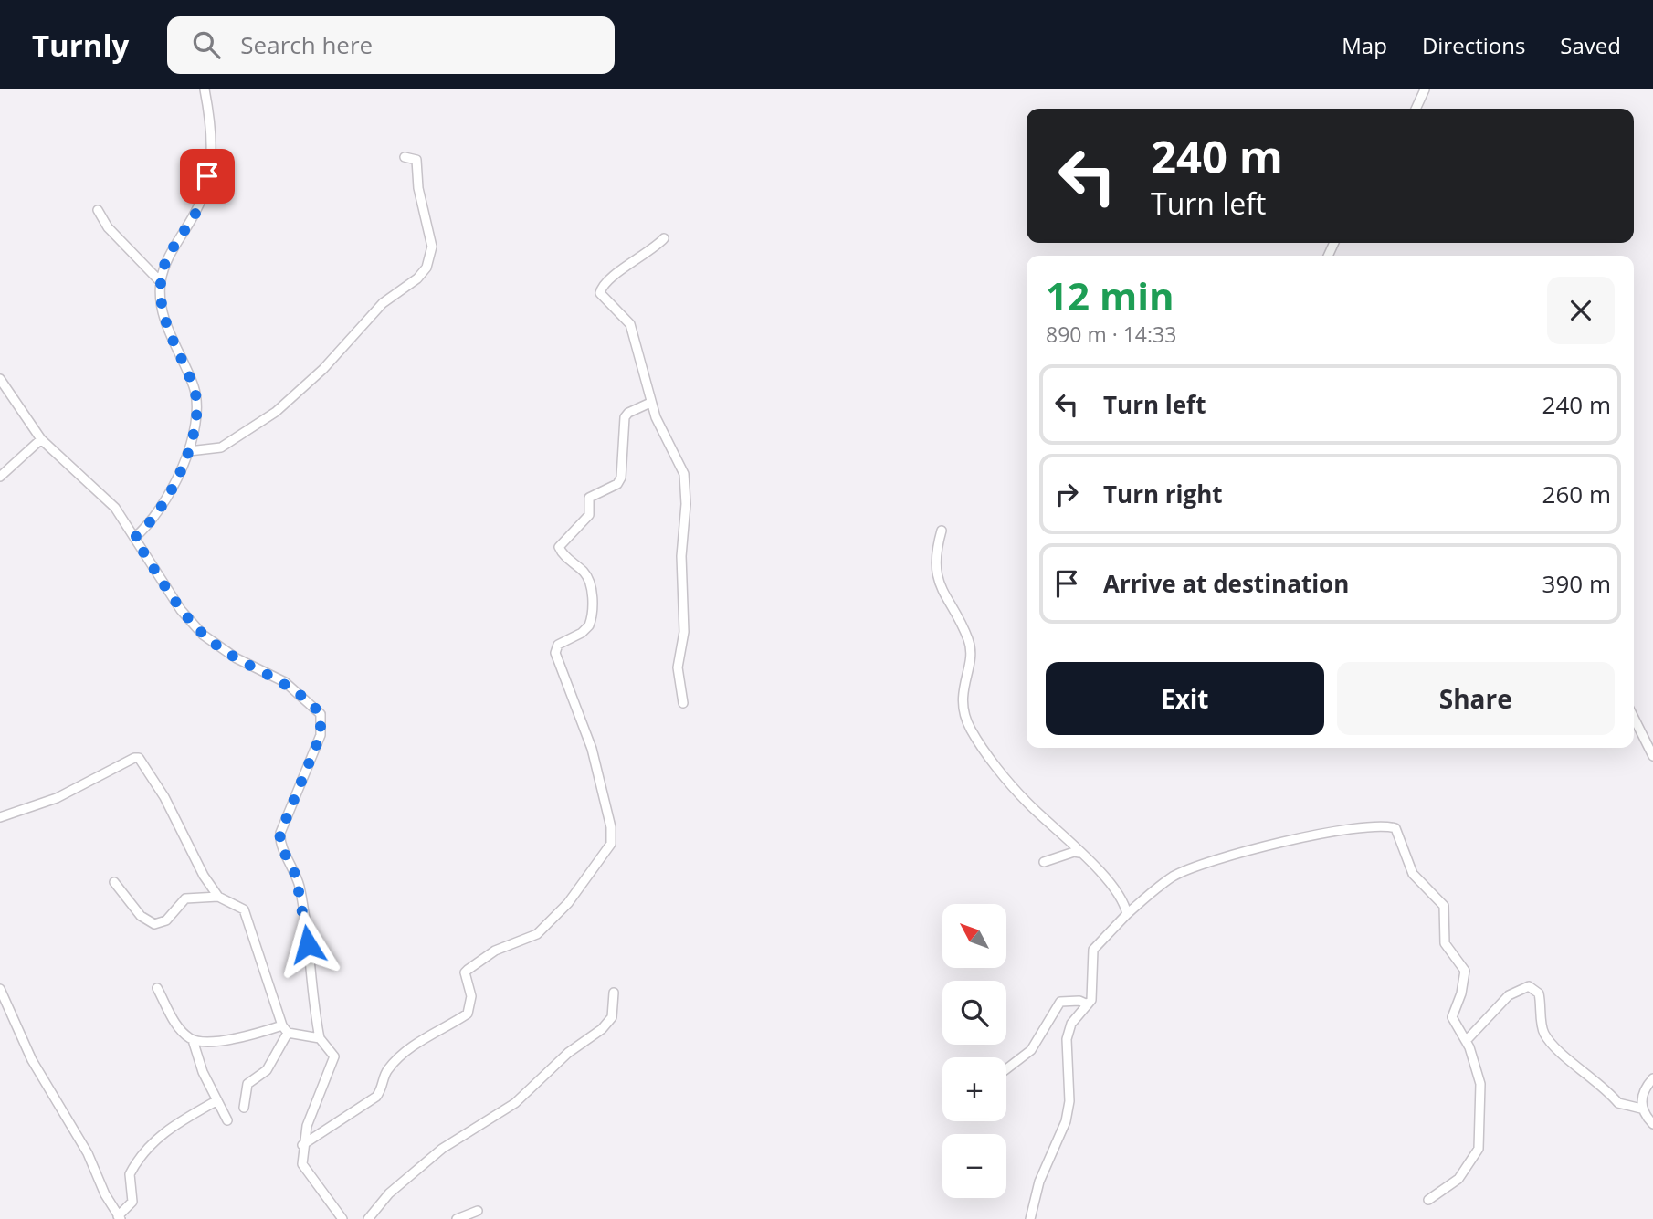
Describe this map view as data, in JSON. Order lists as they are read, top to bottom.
{
  "north": "top left",
  "page": {
    "header": "Turnly",
    "search": "Search here",
    "nav": ["Map", "Directions", "Saved"],
    "turn": ["240 m", "Turn left"],
    "heading": ["12 min", "890 m · 14:33"],
    "list": [
      {
        "name": "Turn left",
        "value": "240 m"
      },
      {
        "name": "Turn right",
        "value": "260 m"
      },
      {
        "name": "Arrive at destination",
        "value": "390 m"
      }
    ],
    "buttons": ["Exit", "Share"],
    "map_buttons": ["+", "−"]
  }
}
